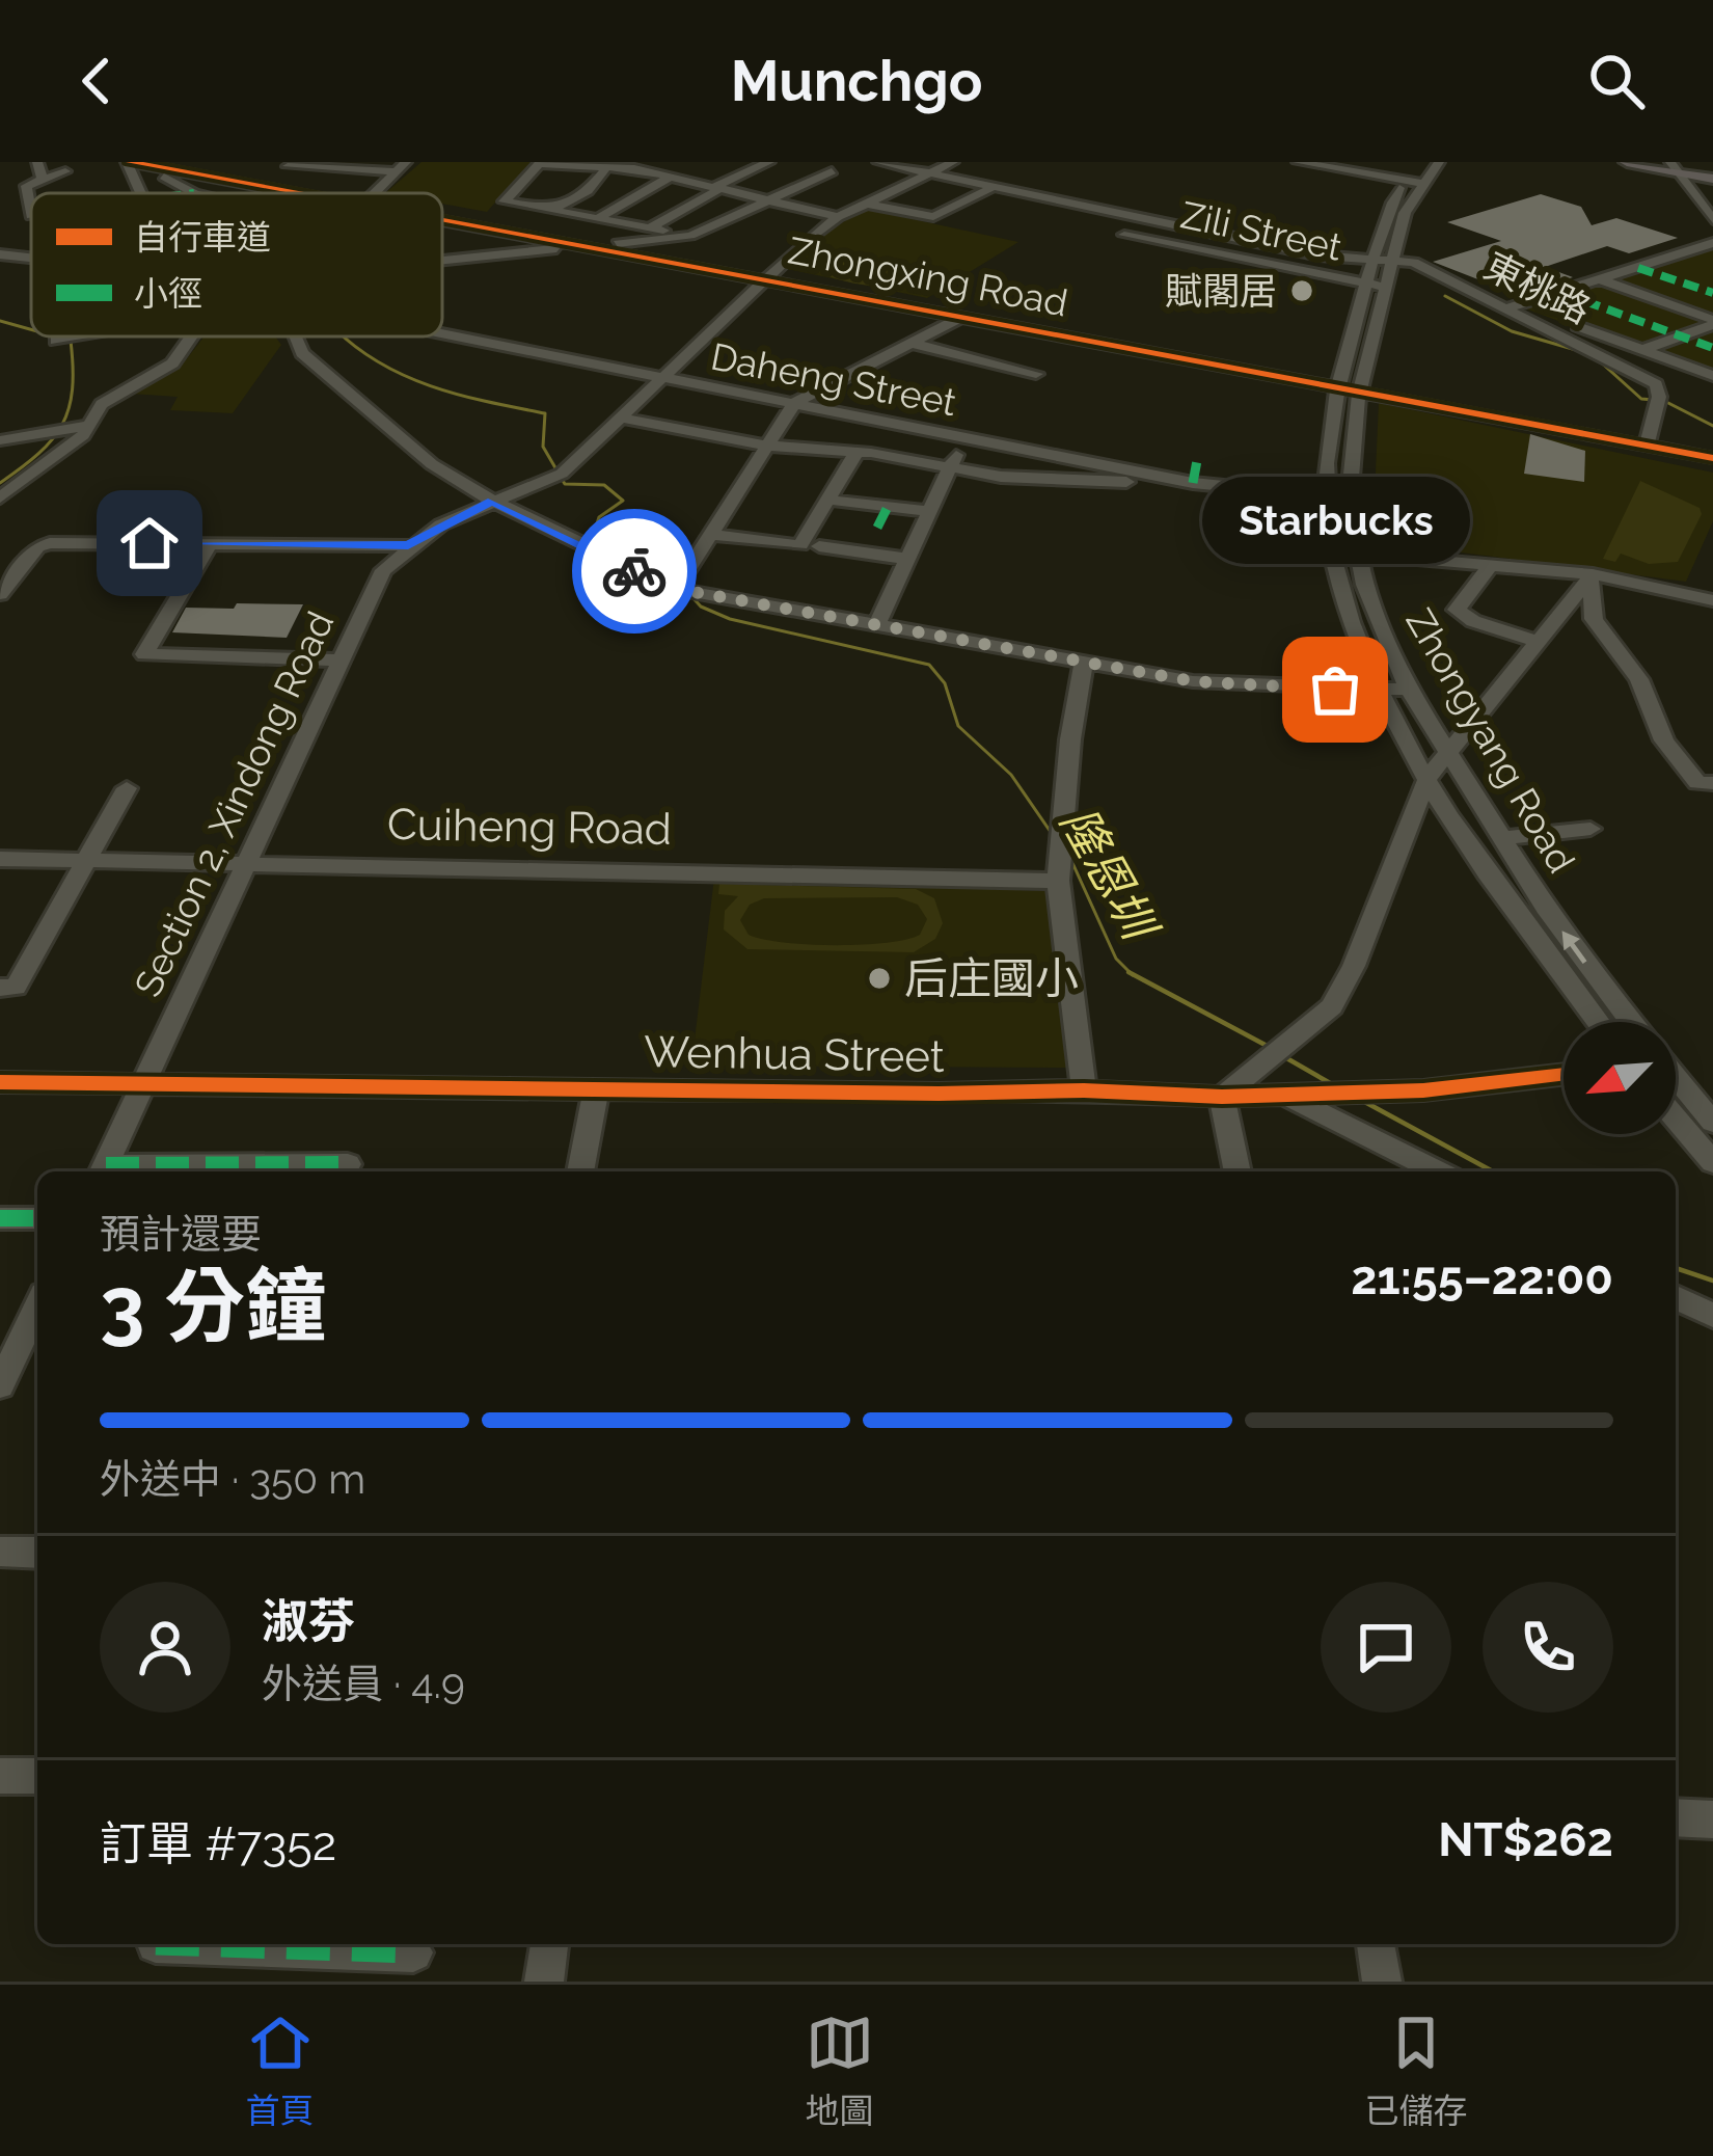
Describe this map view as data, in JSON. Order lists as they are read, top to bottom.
{
  "streets": {
    "street": [
      "Zili Street",
      "Zhongxing Road",
      "東桃路",
      "Daheng Street",
      "Zhongyang Road",
      "Section 2, Xindong Road",
      "Cuiheng Road",
      "Wenhua Street"
    ]
  },
  "crossings": [
    ["Zili Street", "Zhongyang Road"],
    ["Zhongxing Road", "東桃路"],
    ["Zhongxing Road", "Zhongyang Road"],
    ["Zhongxing Road", "Section 2, Xindong Road"],
    ["東桃路", "Zhongyang Road"],
    ["東桃路", "Section 2, Xindong Road"],
    ["Daheng Street", "Zhongyang Road"],
    ["Daheng Street", "Section 2, Xindong Road"],
    ["Section 2, Xindong Road", "Cuiheng Road"],
    ["Section 2, Xindong Road", "Wenhua Street"]
  ],
  "water": ["隆恩圳"],
  "places": ["賦閣居", "Starbucks", "后庄國小"],
  "legend": ["自行車道", "小徑"],
  "north": "bottom left",
  "page": {
    "header": "Munchgo",
    "bubble": "Starbucks",
    "heading": ["3 分鐘", "預計還要", "21:55–22:00"],
    "panel": [
      "淑芬",
      "外送員 · 4.9",
      "訂單 #7352",
      "NT$262"
    ],
    "bar": "外送中 · 350 m",
    "tabs": ["首頁", "地圖", "已儲存"]
  }
}
